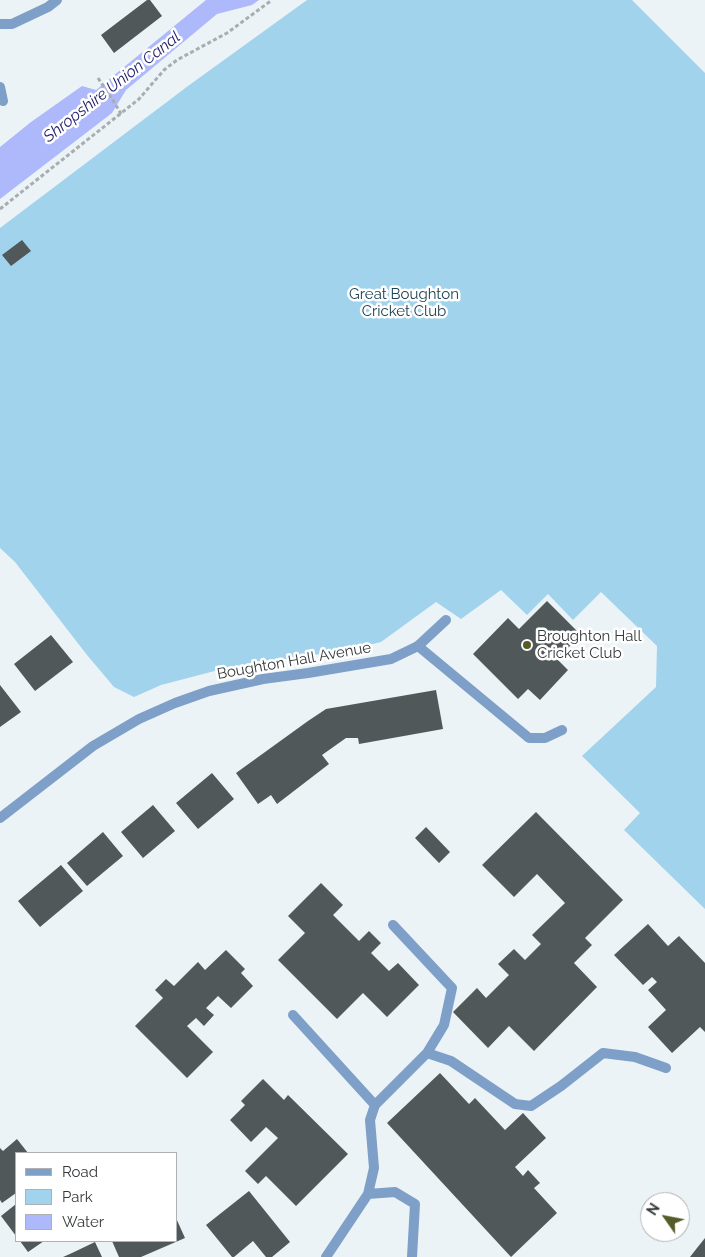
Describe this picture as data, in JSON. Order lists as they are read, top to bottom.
{
  "streets": {
    "street": ["Boughton Hall Avenue"]
  },
  "water": ["Shropshire Union Canal"],
  "parks": ["Great Boughton Cricket Club"],
  "places": ["Broughton Hall Cricket Club"],
  "legend": ["Road", "Park", "Water"],
  "north": "top left"
}
